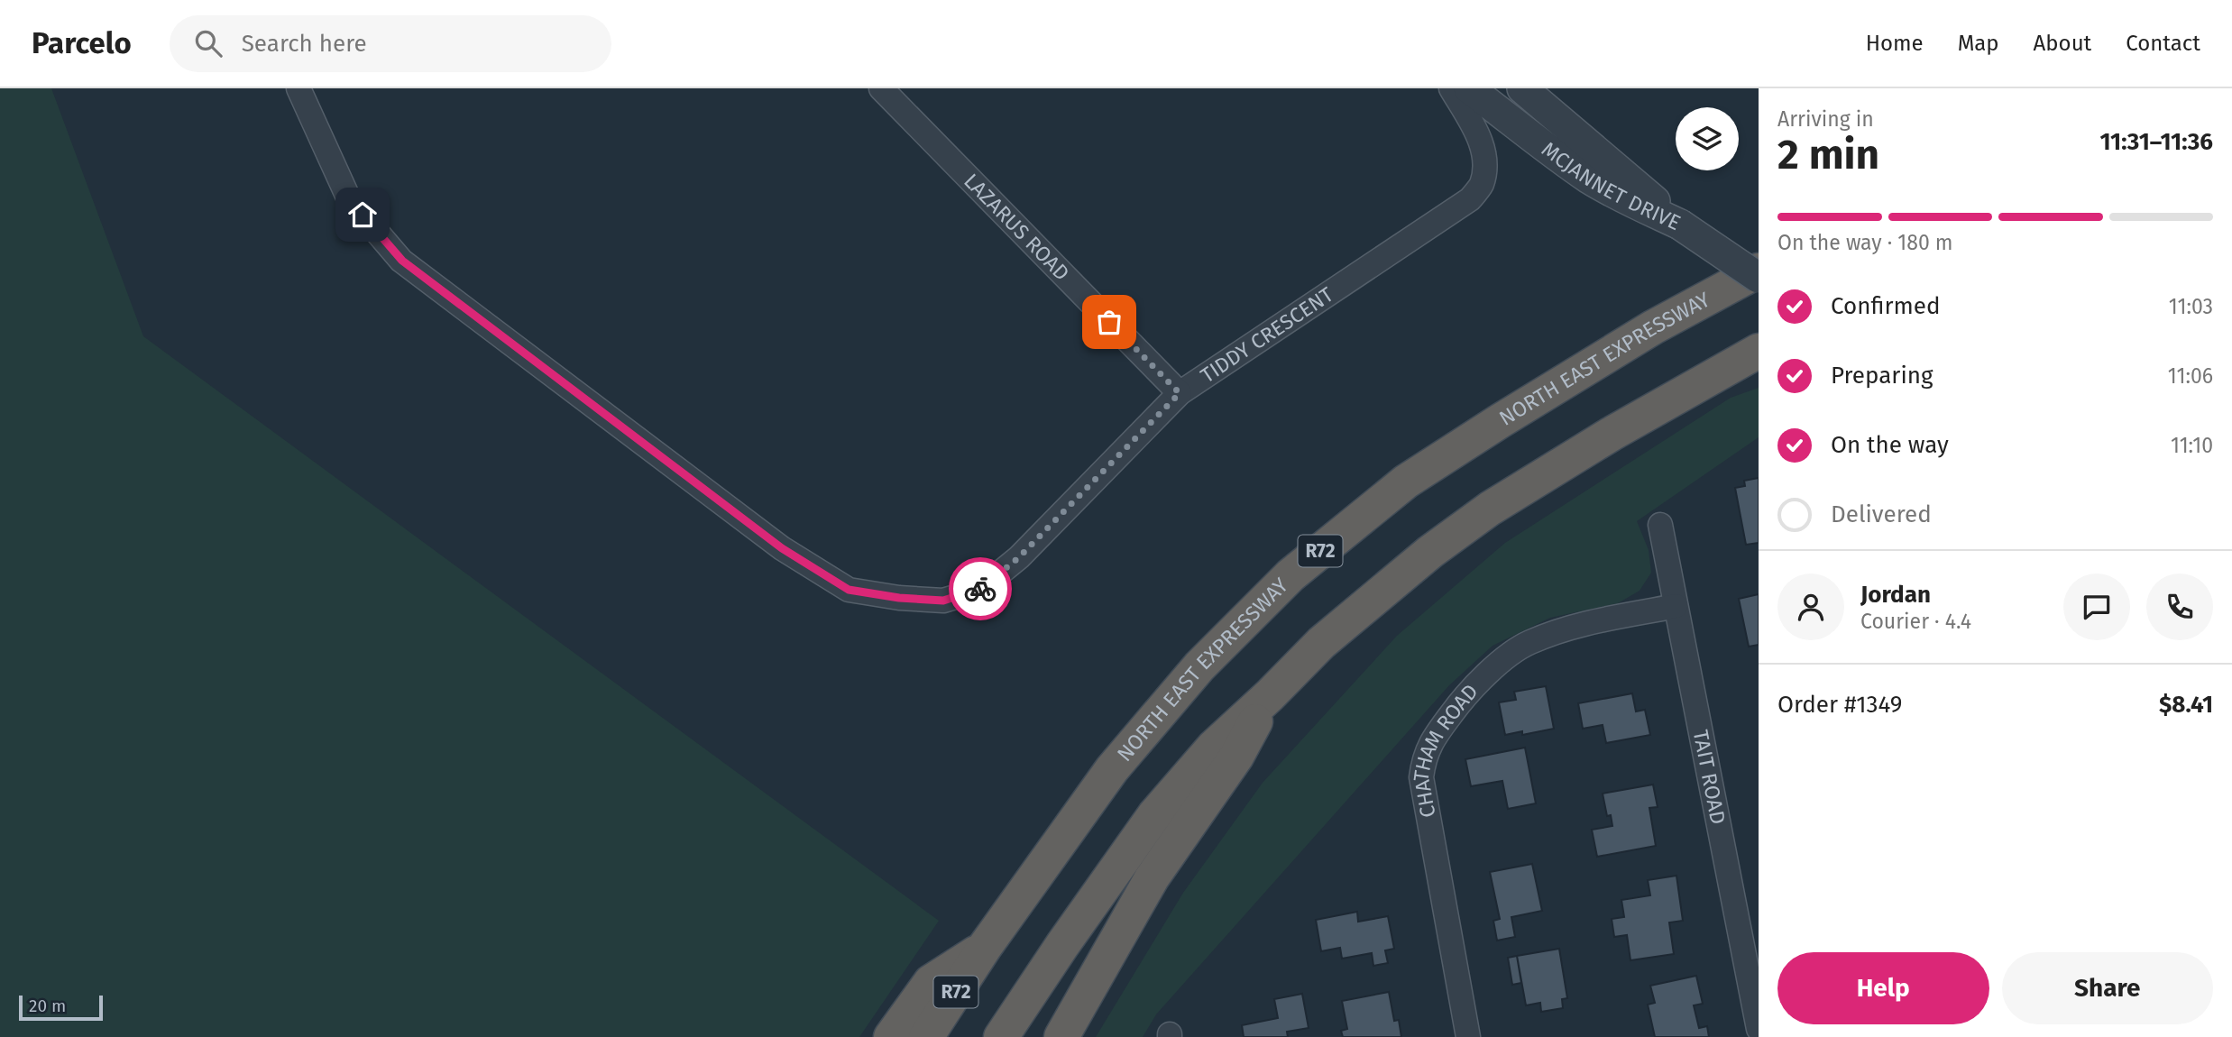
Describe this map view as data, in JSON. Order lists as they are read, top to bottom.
{
  "streets": {
    "highway": ["NORTH EAST EXPRESSWAY", "R72"],
    "street": [
      "MCJANNET DRIVE",
      "LAZARUS ROAD",
      "TIDDY CRESCENT",
      "CHATHAM ROAD",
      "TAIT ROAD"
    ]
  },
  "crossings": [
    ["LAZARUS ROAD", "TIDDY CRESCENT"],
    ["CHATHAM ROAD", "TAIT ROAD"]
  ],
  "scale_bar": "20 m",
  "page": {
    "header": "Parcelo",
    "search": "Search here",
    "nav": [
      "Home",
      "Map",
      "About",
      "Contact"
    ],
    "heading": ["2 min", "Arriving in", "11:31–11:36"],
    "panel": [
      "Jordan",
      "Courier · 4.4",
      "Order #1349",
      "$8.41"
    ],
    "bar": "On the way · 180 m",
    "list": [
      ["Confirmed", "11:03"],
      ["Preparing", "11:06"],
      ["On the way", "11:10"],
      "Delivered"
    ],
    "buttons": ["Help", "Share"],
    "scale": "20 m"
  }
}
